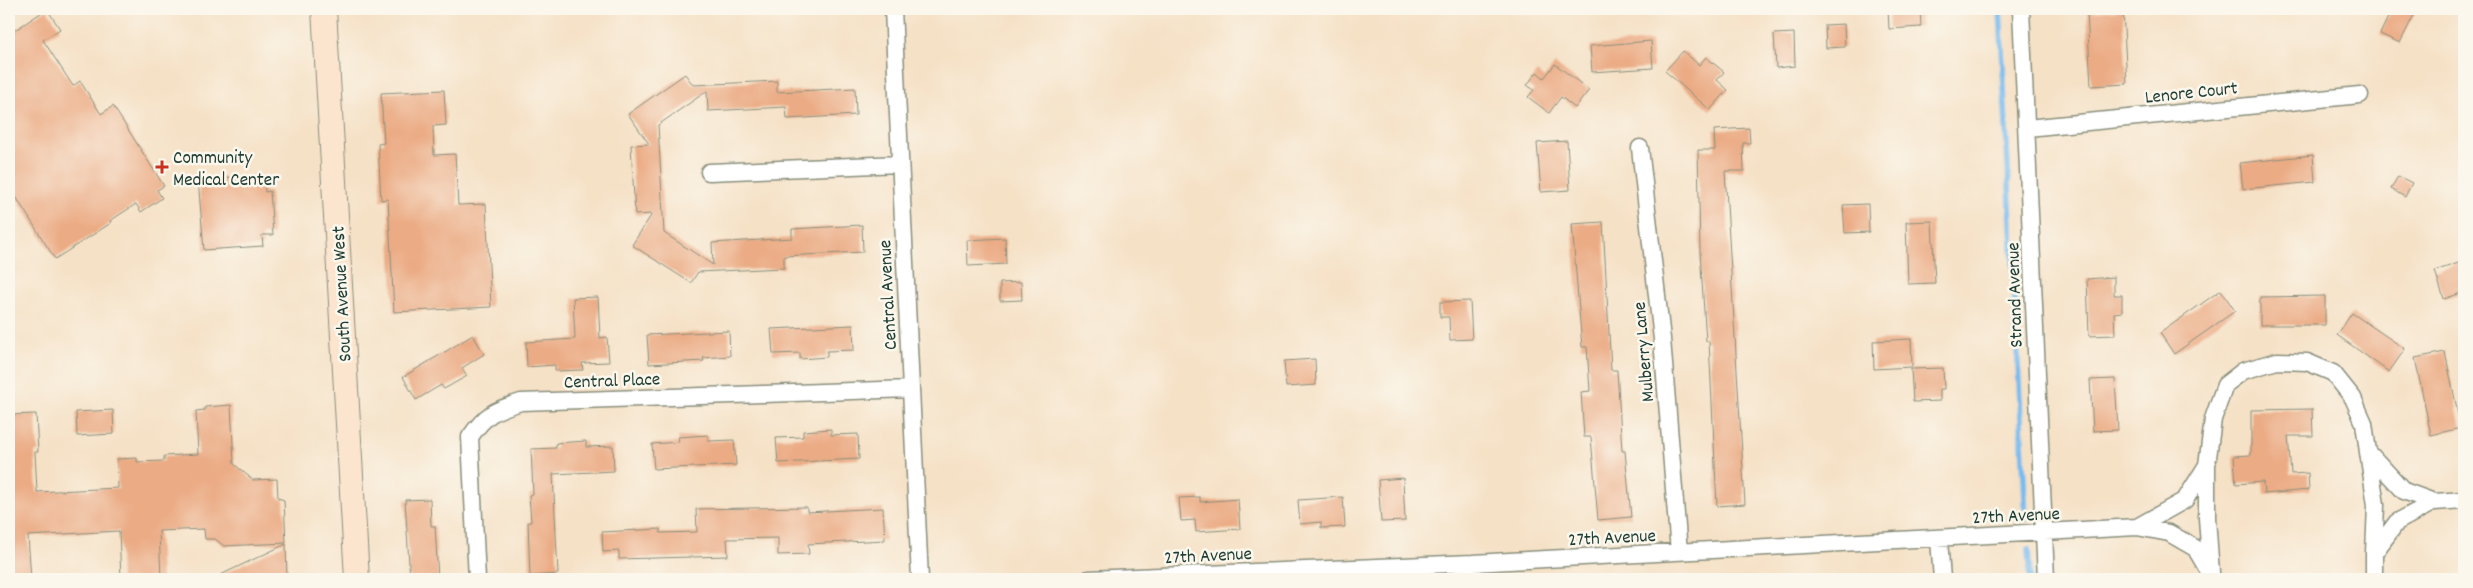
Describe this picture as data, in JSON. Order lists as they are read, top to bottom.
{
  "streets": {
    "street": [
      "Lenore Court",
      "South Avenue West",
      "Central Avenue",
      "Strand Avenue",
      "Mulberry Lane",
      "Central Place",
      "27th Avenue"
    ]
  },
  "crossings": [
    ["Lenore Court", "Strand Avenue"],
    ["Central Avenue", "Central Place"],
    ["Strand Avenue", "27th Avenue"],
    ["Mulberry Lane", "27th Avenue"]
  ],
  "places": {
    "health": ["Community Medical Center"]
  }
}
